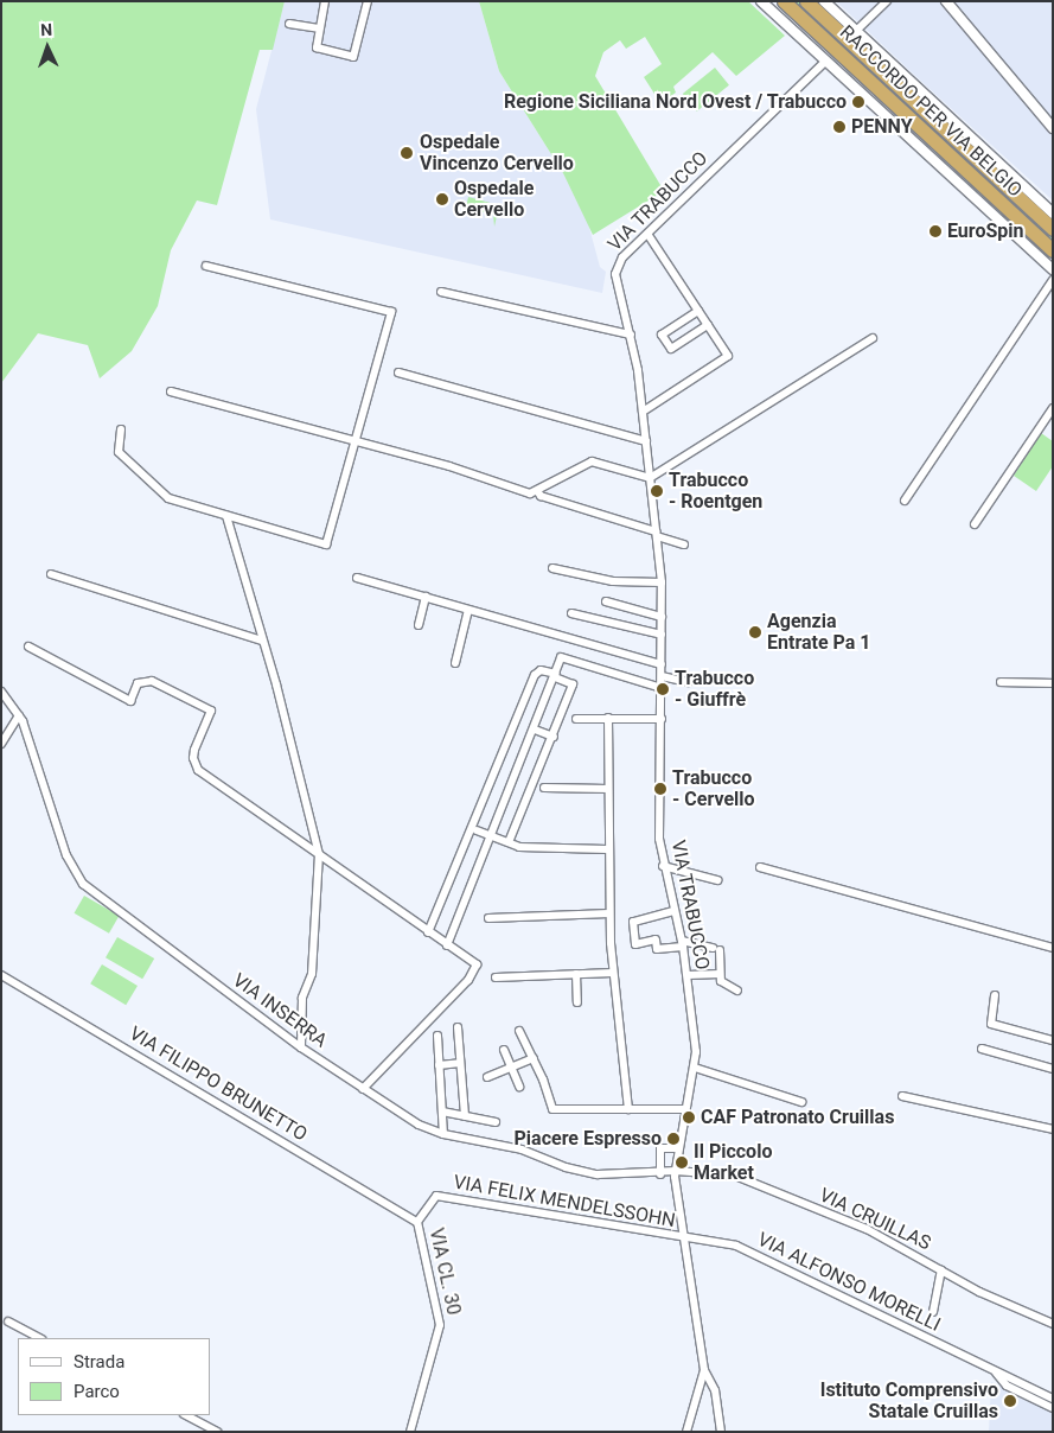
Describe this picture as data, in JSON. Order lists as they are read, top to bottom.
{
  "streets": {
    "highway": ["RACCORDO PER VIA BELGIO"],
    "street": [
      "VIA TRABUCCO",
      "VIA INSERRA",
      "VIA FILIPPO BRUNETTO",
      "VIA FELIX MENDELSSOHN",
      "VIA CRUILLAS",
      "VIA CL. 30",
      "VIA ALFONSO MORELLI"
    ]
  },
  "crossings": [
    ["VIA TRABUCCO", "VIA INSERRA"],
    ["VIA TRABUCCO", "VIA FELIX MENDELSSOHN"],
    ["VIA TRABUCCO", "VIA CRUILLAS"],
    ["VIA TRABUCCO", "VIA ALFONSO MORELLI"],
    ["VIA INSERRA", "VIA CRUILLAS"],
    ["VIA FILIPPO BRUNETTO", "VIA FELIX MENDELSSOHN"],
    ["VIA FILIPPO BRUNETTO", "VIA CL. 30"],
    ["VIA FELIX MENDELSSOHN", "VIA CL. 30"],
    ["VIA FELIX MENDELSSOHN", "VIA ALFONSO MORELLI"]
  ],
  "places": [
    "Regione Siciliana Nord Ovest / Trabucco",
    "PENNY",
    "Ospedale Vincenzo Cervello",
    "Ospedale Cervello",
    "EuroSpin",
    "Trabucco - Roentgen",
    "Agenzia Entrate Pa 1",
    "Trabucco - Giuffrè",
    "Trabucco - Cervello",
    "CAF Patronato Cruillas",
    "Piacere Espresso",
    "Il Piccolo Market",
    "Istituto Comprensivo Statale Cruillas"
  ],
  "legend": ["Strada", "Parco"],
  "north": "top"
}
